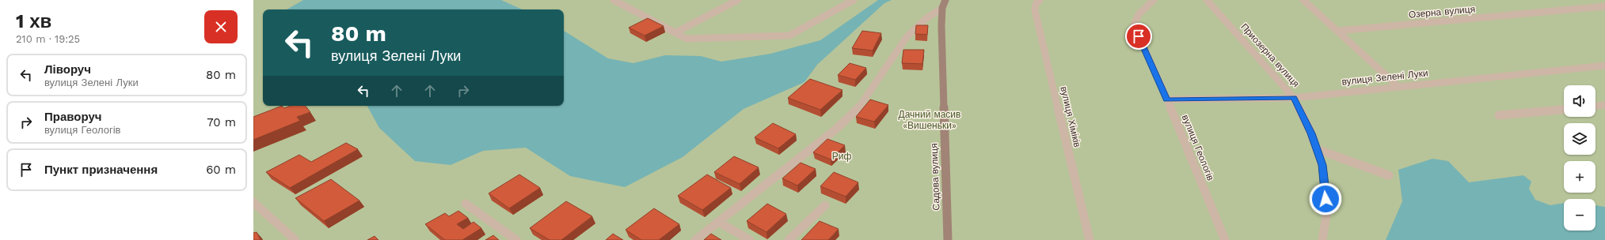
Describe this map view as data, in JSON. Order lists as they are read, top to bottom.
{
  "streets": {
    "street": [
      "Озерна вулиця",
      "Приозерна вулиця",
      "вулиця Зелені Луки",
      "вулиця Хіміків",
      "вулиця Геологів",
      "Садова вулиця"
    ]
  },
  "crossings": [
    ["Приозерна вулиця", "вулиця Зелені Луки"],
    ["вулиця Зелені Луки", "вулиця Геологів"]
  ],
  "parks": ["Дачний масив «Вишеньки»", "Риф"],
  "page": {
    "heading": ["1 хв", "210 m · 19:25"],
    "turn": ["80 m", "вулиця Зелені Луки"],
    "list": [
      {
        "name": "Ліворуч",
        "note": "вулиця Зелені Луки",
        "value": "80 m"
      },
      {
        "name": "Праворуч",
        "note": "вулиця Геологів",
        "value": "70 m"
      },
      {
        "name": "Пункт призначення",
        "value": "60 m"
      }
    ],
    "map_buttons": ["+", "−"]
  }
}
